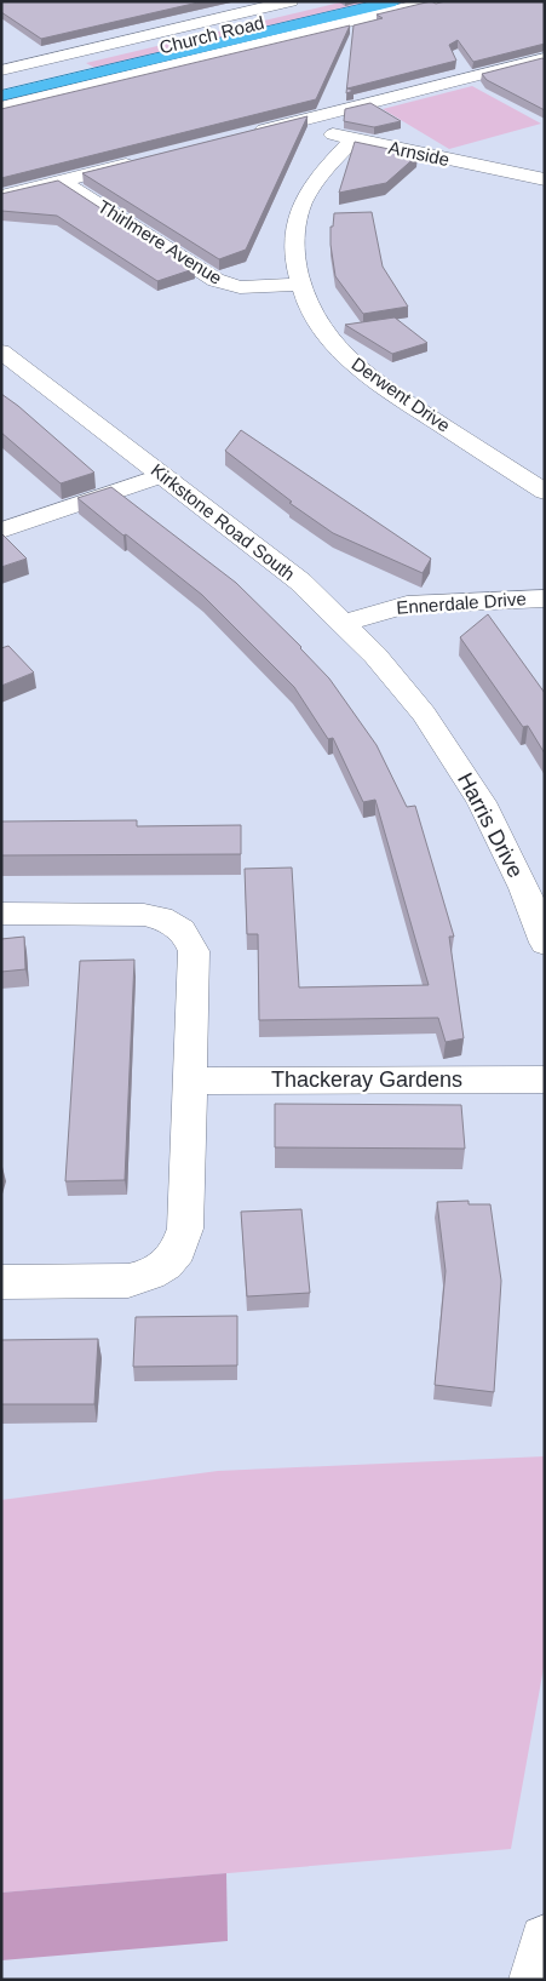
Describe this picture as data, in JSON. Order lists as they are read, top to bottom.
{
  "streets": {
    "highway": ["Church Road"],
    "street": [
      "Arnside",
      "Thirlmere Avenue",
      "Derwent Drive",
      "Kirkstone Road South",
      "Ennerdale Drive",
      "Harris Drive",
      "Thackeray Gardens"
    ]
  },
  "crossings": [
    ["Arnside", "Derwent Drive"],
    ["Thirlmere Avenue", "Derwent Drive"],
    ["Kirkstone Road South", "Ennerdale Drive"],
    ["Kirkstone Road South", "Harris Drive"]
  ]
}
